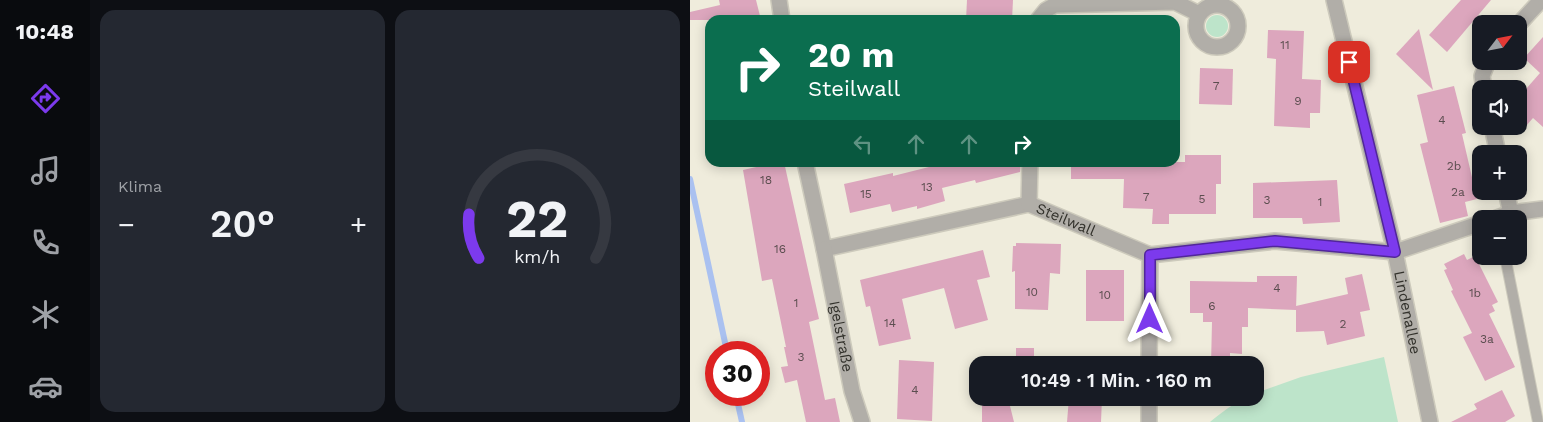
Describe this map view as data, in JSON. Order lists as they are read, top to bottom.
{
  "streets": {
    "street": ["Steilwall", "Lindenallee", "Igelstraße"]
  },
  "crossings": [
    ["Steilwall", "Lindenallee"],
    ["Steilwall", "Igelstraße"]
  ],
  "house_numbers": [
    "11",
    "7",
    "9",
    "4",
    "2b",
    "18",
    "13",
    "2a",
    "15",
    "7",
    "5",
    "3",
    "1",
    "16",
    "4",
    "10",
    "1b",
    "10",
    "1",
    "6",
    "14",
    "2",
    "3a",
    "3",
    "4"
  ],
  "north": "top right",
  "page": {
    "tabs": "10:48",
    "tile": "Klima",
    "map_buttons": ["+", "−"],
    "turn": ["20 m", "Steilwall"],
    "heat": ["−", "20°", "+"],
    "limit": "30",
    "trip": "10:49 · 1 Min. · 160 m",
    "gauge": ["22", "km/h"]
  }
}
